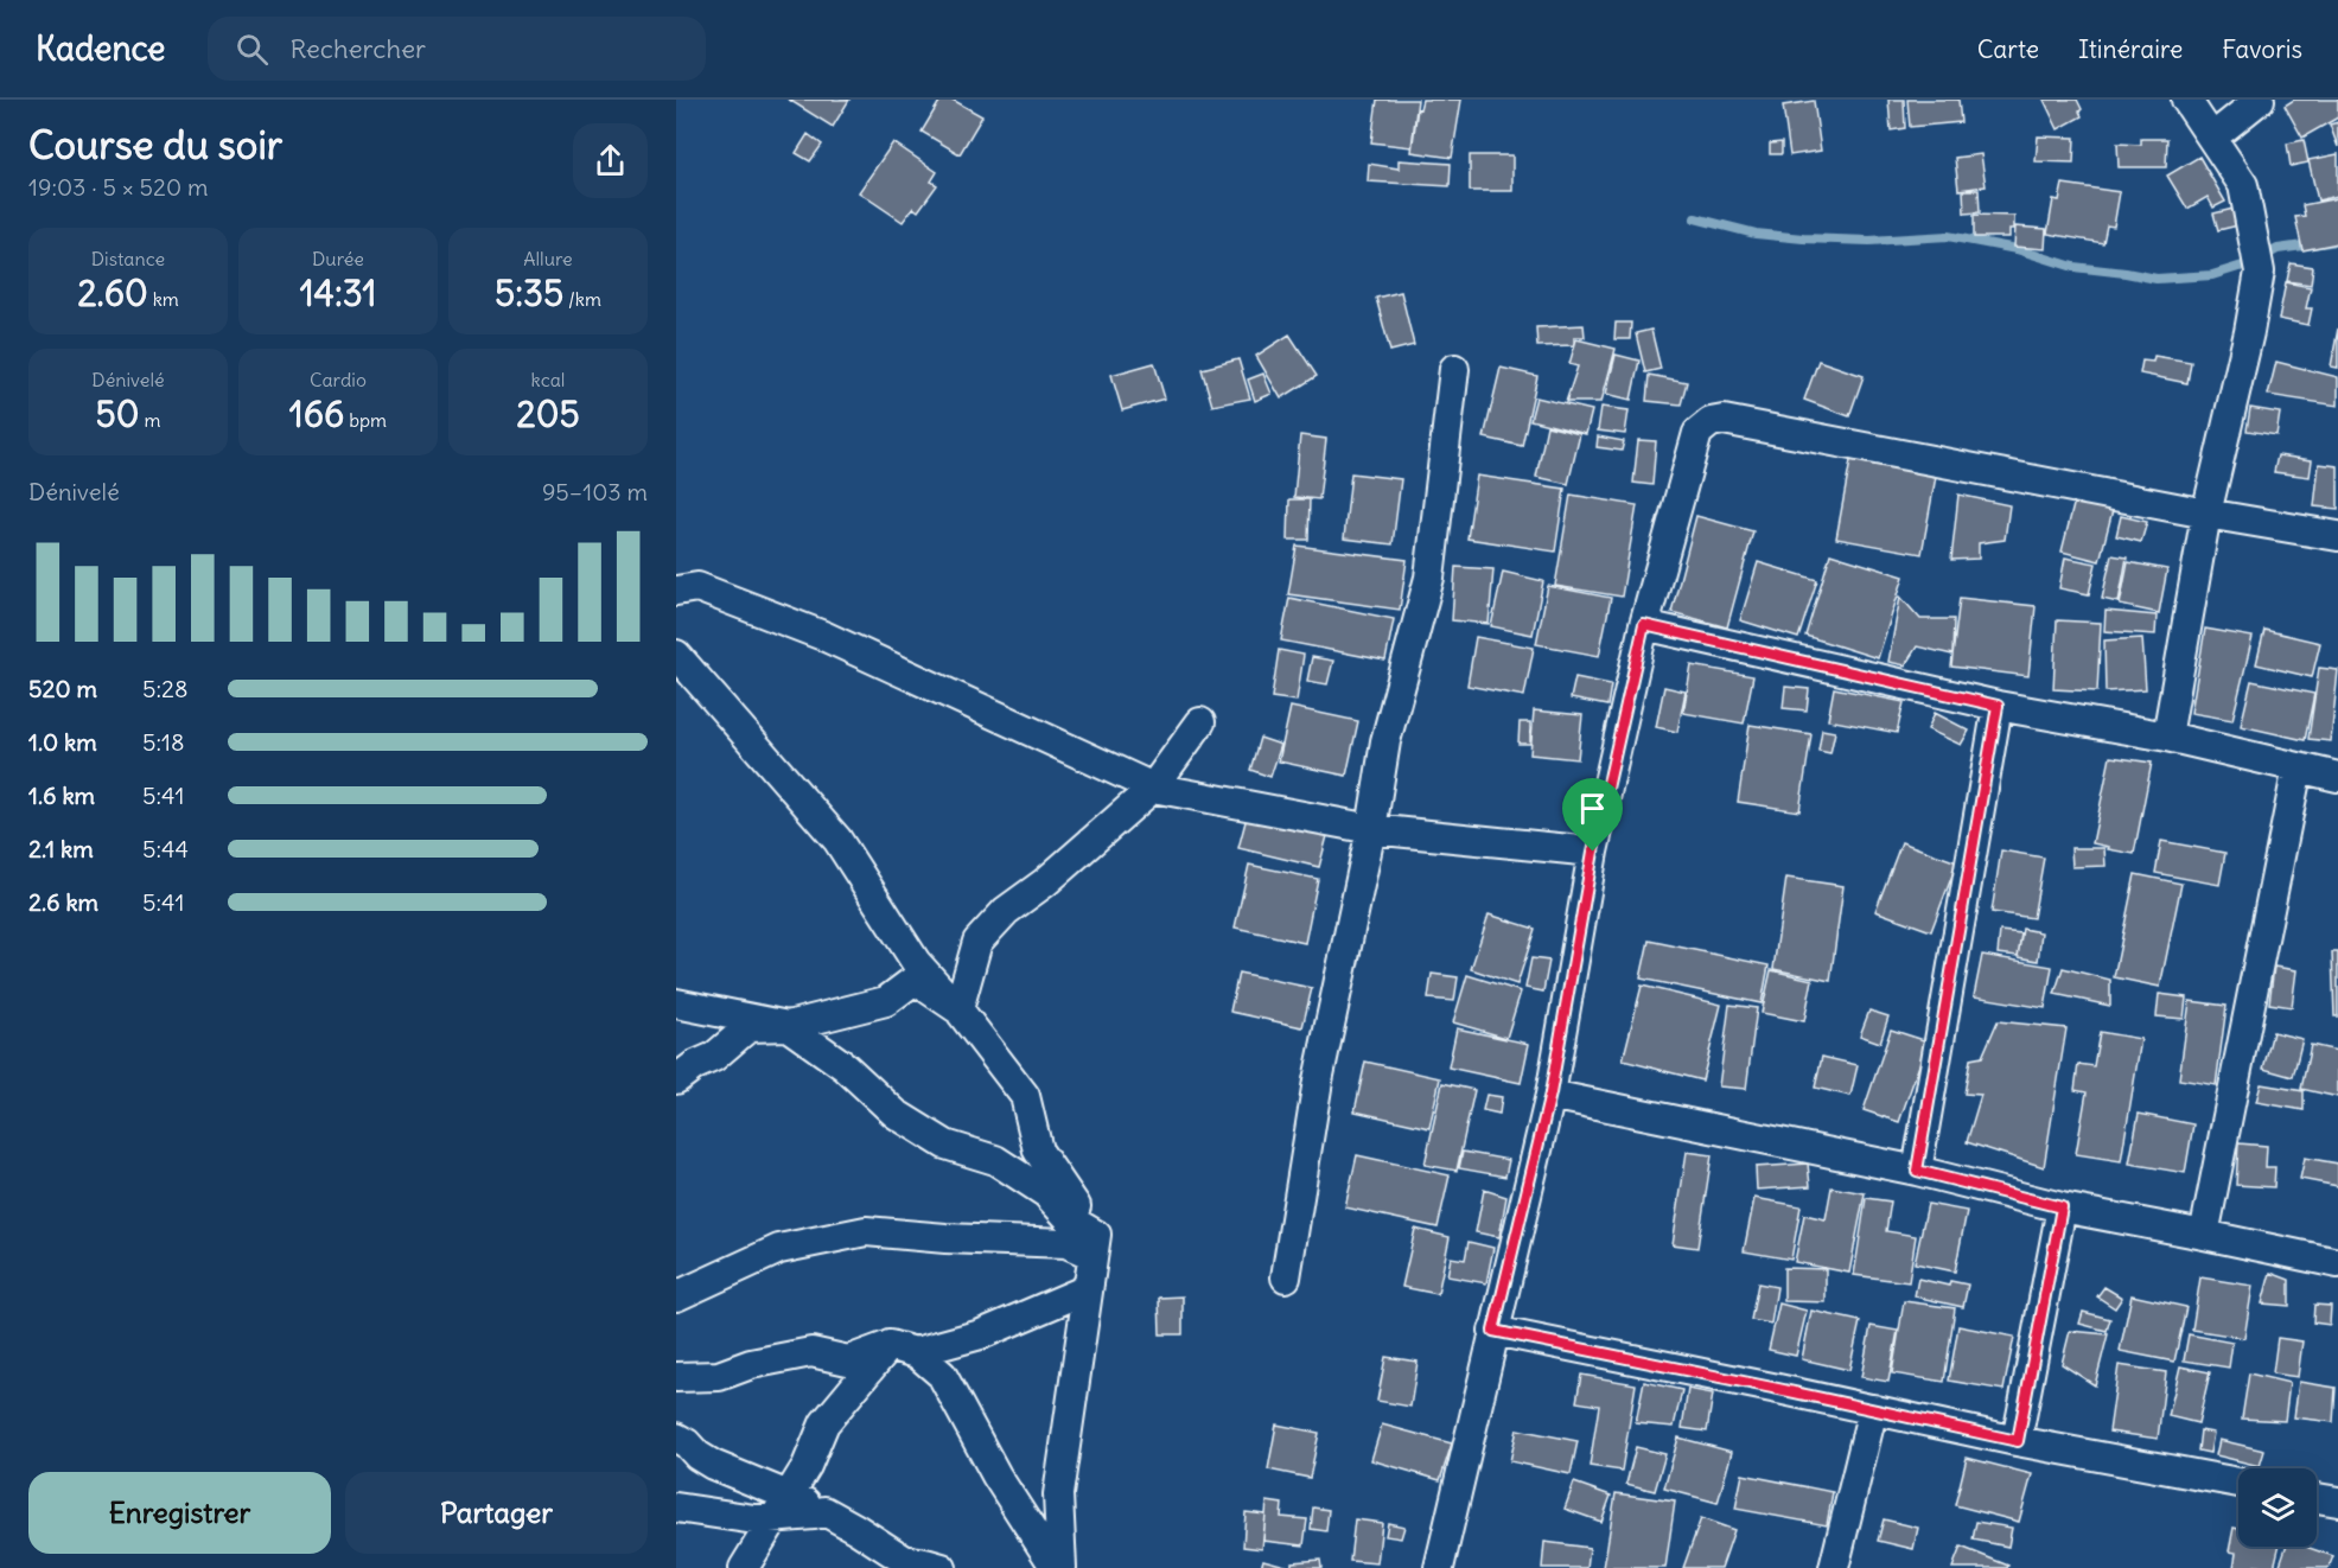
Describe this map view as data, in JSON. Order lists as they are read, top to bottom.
{
  "page": {
    "header": "Kadence",
    "search": "Rechercher",
    "nav": ["Carte", "Itinéraire", "Favoris"],
    "heading": ["Course du soir", "19:03 · 5 × 520 m"],
    "stats": [
      ["Distance", "2.60 km"],
      ["Durée", "14:31"],
      ["Allure", "5:35 /km"],
      ["Dénivelé", "50 m"],
      ["Cardio", "166 bpm"],
      ["kcal", "205"]
    ],
    "chart": ["Dénivelé", "95–103 m"],
    "list": [
      {
        "name": "520 m",
        "note": "5:28"
      },
      {
        "name": "1.0 km",
        "note": "5:18"
      },
      {
        "name": "1.6 km",
        "note": "5:41"
      },
      {
        "name": "2.1 km",
        "note": "5:44"
      },
      {
        "name": "2.6 km",
        "note": "5:41"
      }
    ],
    "buttons": ["Enregistrer", "Partager"]
  }
}
